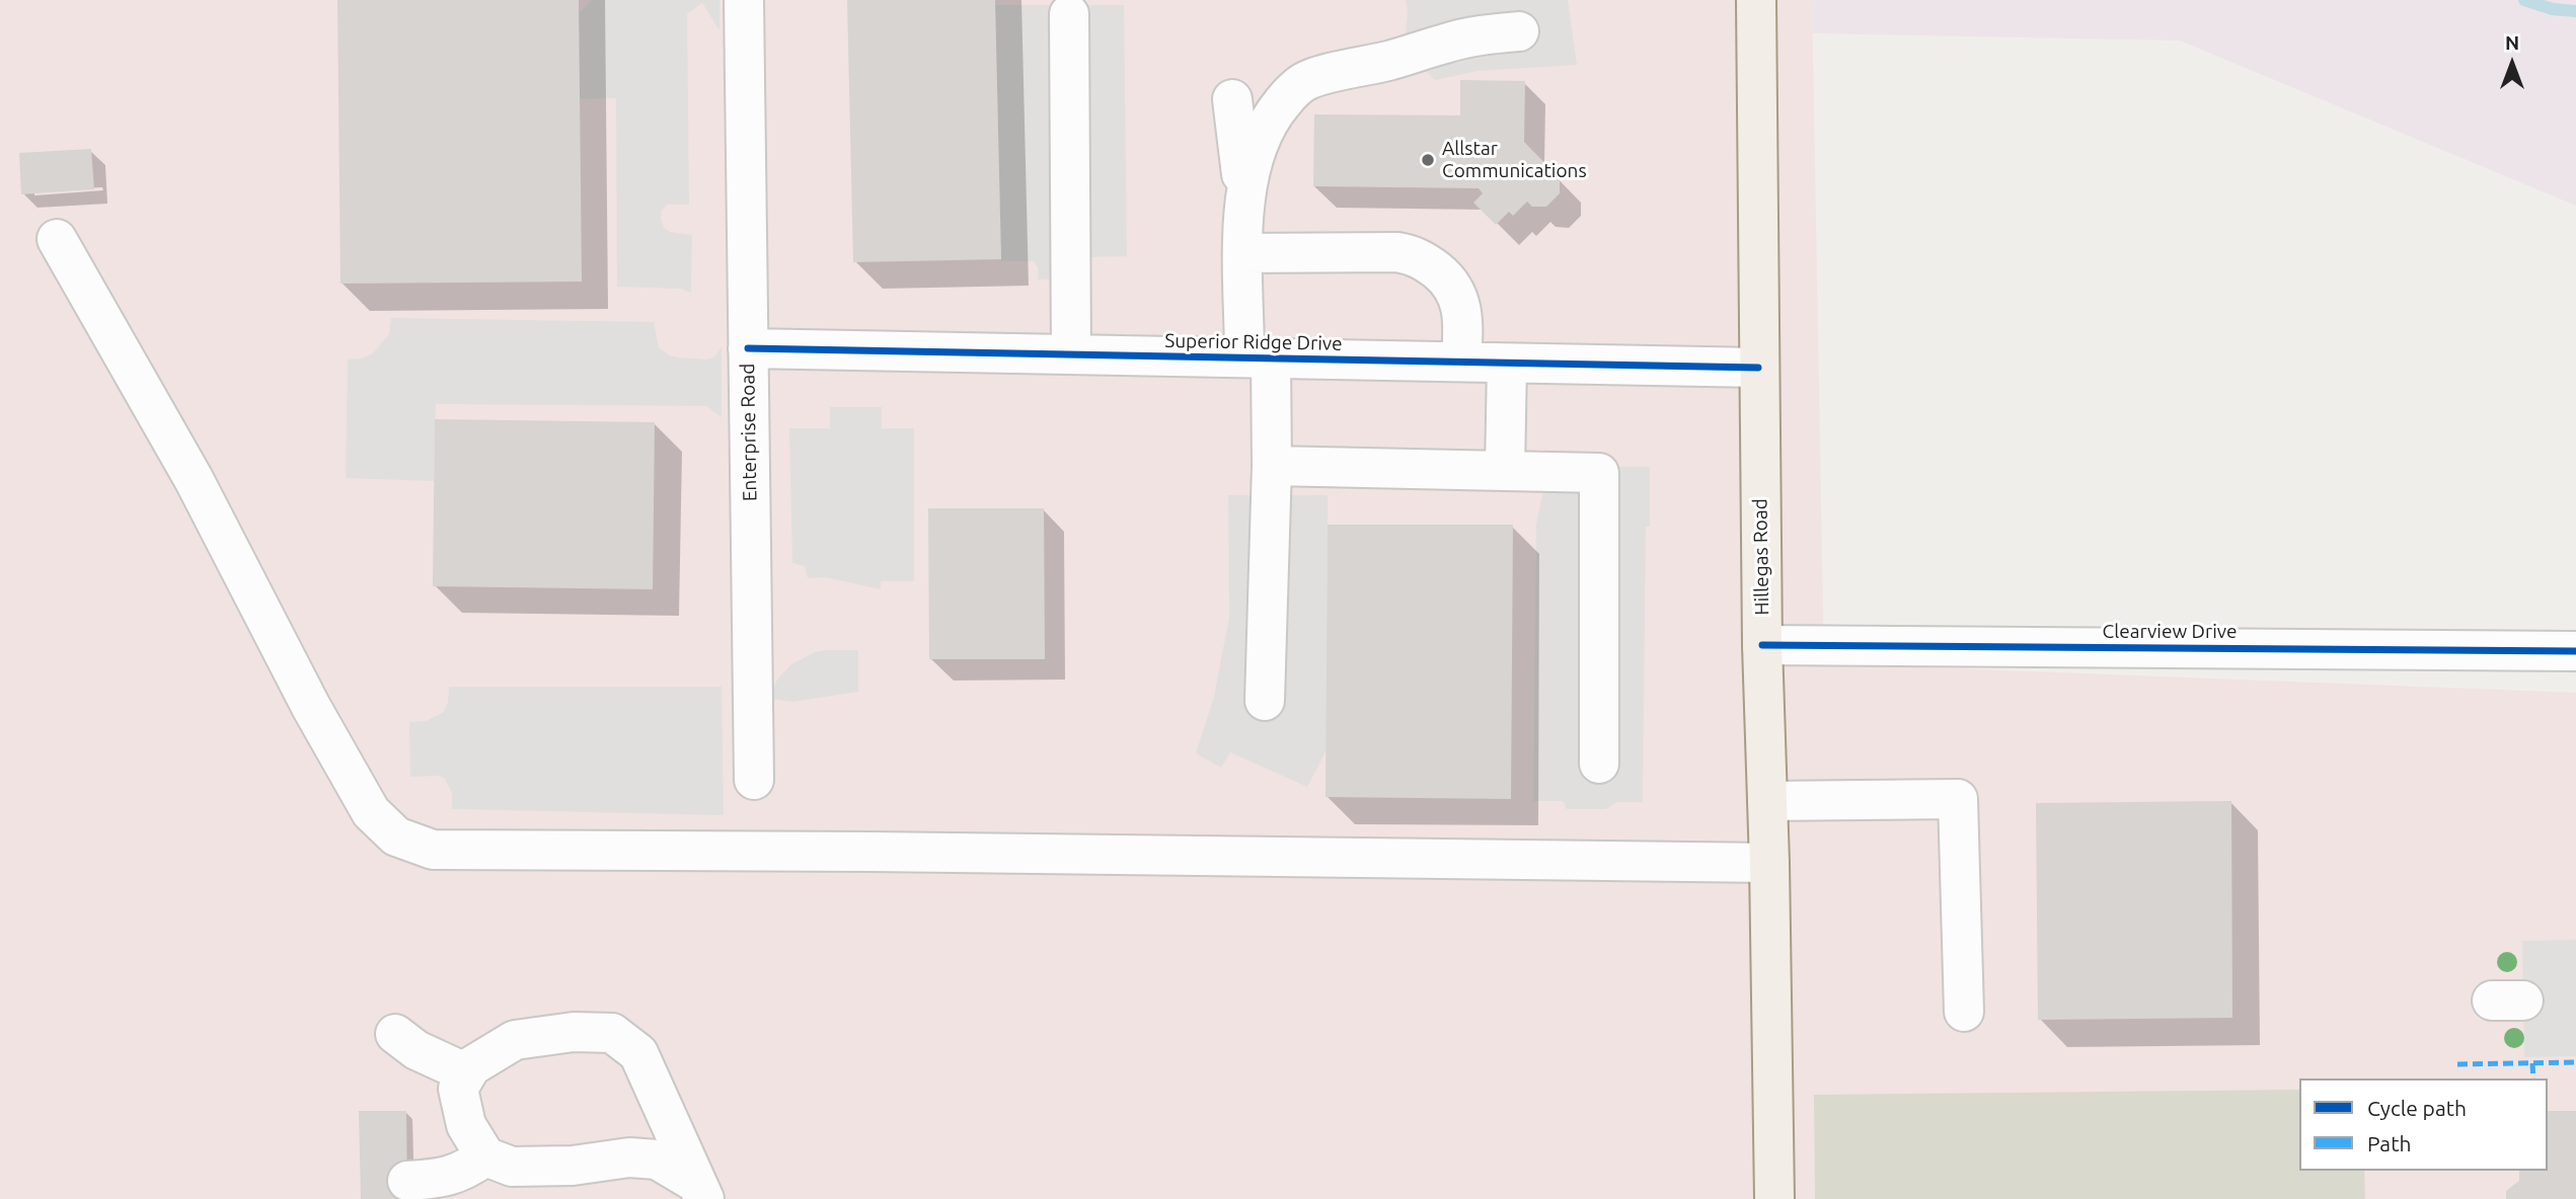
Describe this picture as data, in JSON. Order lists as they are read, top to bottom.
{
  "streets": {
    "main road": ["Hillegas Road"],
    "street": ["Superior Ridge Drive", "Enterprise Road", "Clearview Drive"]
  },
  "crossings": [
    ["Superior Ridge Drive", "Enterprise Road"],
    ["Superior Ridge Drive", "Hillegas Road"],
    ["Hillegas Road", "Clearview Drive"]
  ],
  "places": ["Allstar Communications"],
  "legend": ["Cycle path", "Path"],
  "north": "top"
}
